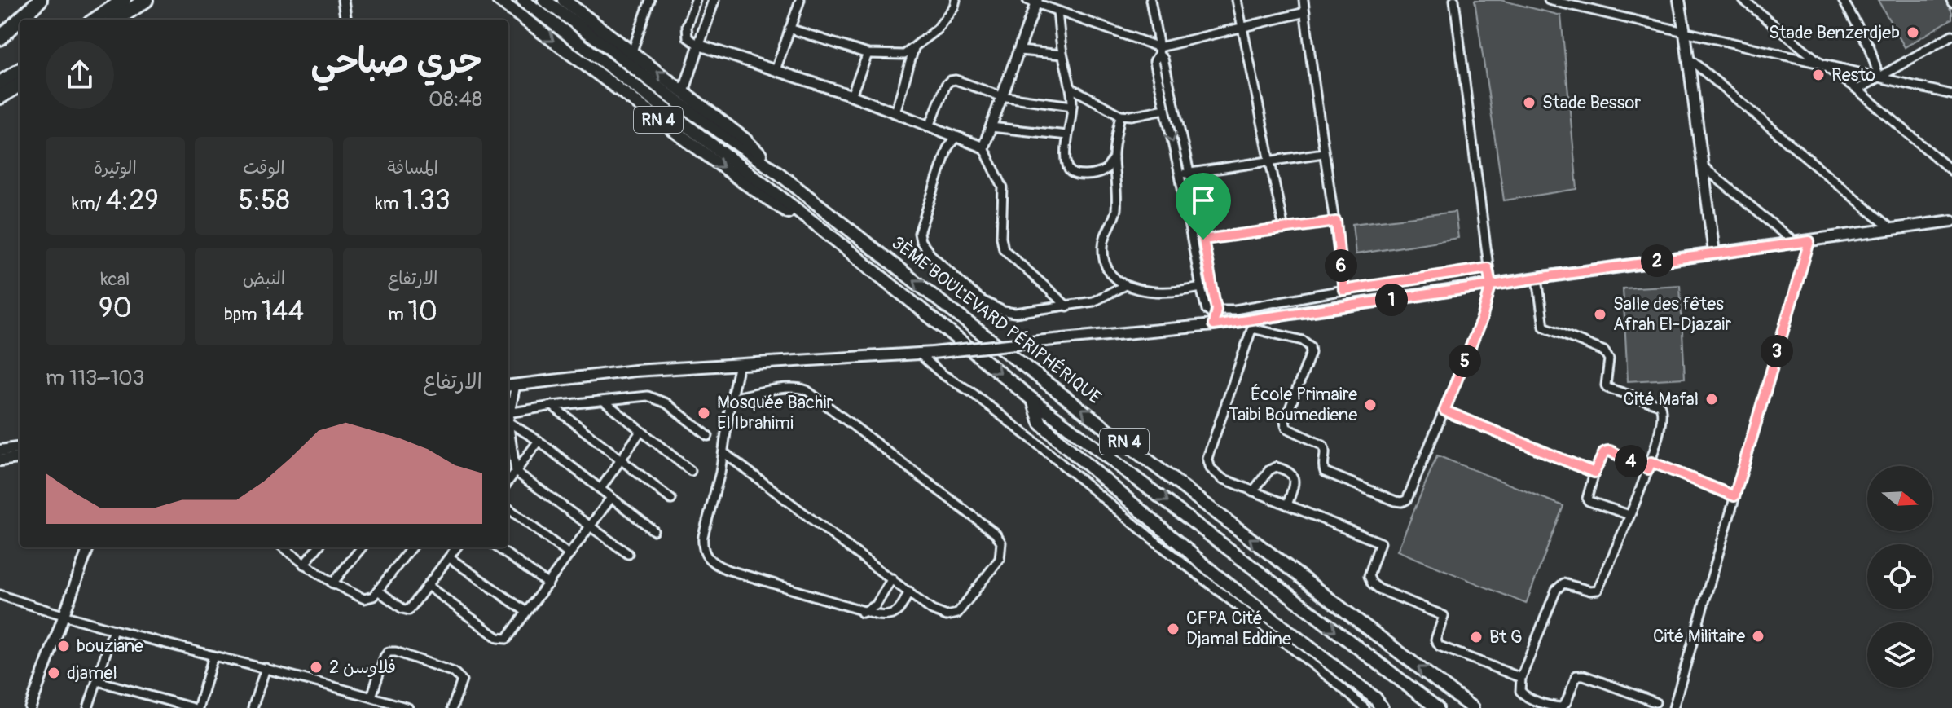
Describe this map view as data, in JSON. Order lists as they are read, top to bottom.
{
  "streets": {
    "highway": ["RN 4", "3ÈME BOULEVARD PÉRIPHÉRIQUE"]
  },
  "places": [
    "Stade Benzerdjeb",
    "Resto",
    "Stade Bessor",
    "Salle des fêtes Afrah El-Djazair",
    "Cité Mafal",
    "École Primaire Taibi Boumediene",
    "Mosquée Bachir El Ibrahimi",
    "CFPA Cité Djamal Eddine",
    "Cité Militaire",
    "Bt G",
    "bouziane",
    "فلاوسن 2",
    "djamel"
  ],
  "north": "right",
  "page": {
    "heading": ["جري صباحي", "08:48"],
    "stats": [
      ["المسافة", "1.33 km"],
      ["الوقت", "5:58"],
      ["الوتيرة", "4:29 /km"],
      ["الارتفاع", "10 m"],
      ["النبض", "144 bpm"],
      ["kcal", "90"]
    ],
    "pins": [
      "2",
      "6",
      "1",
      "3",
      "5",
      "4"
    ],
    "chart": ["الارتفاع", "103–113 m"]
  }
}
